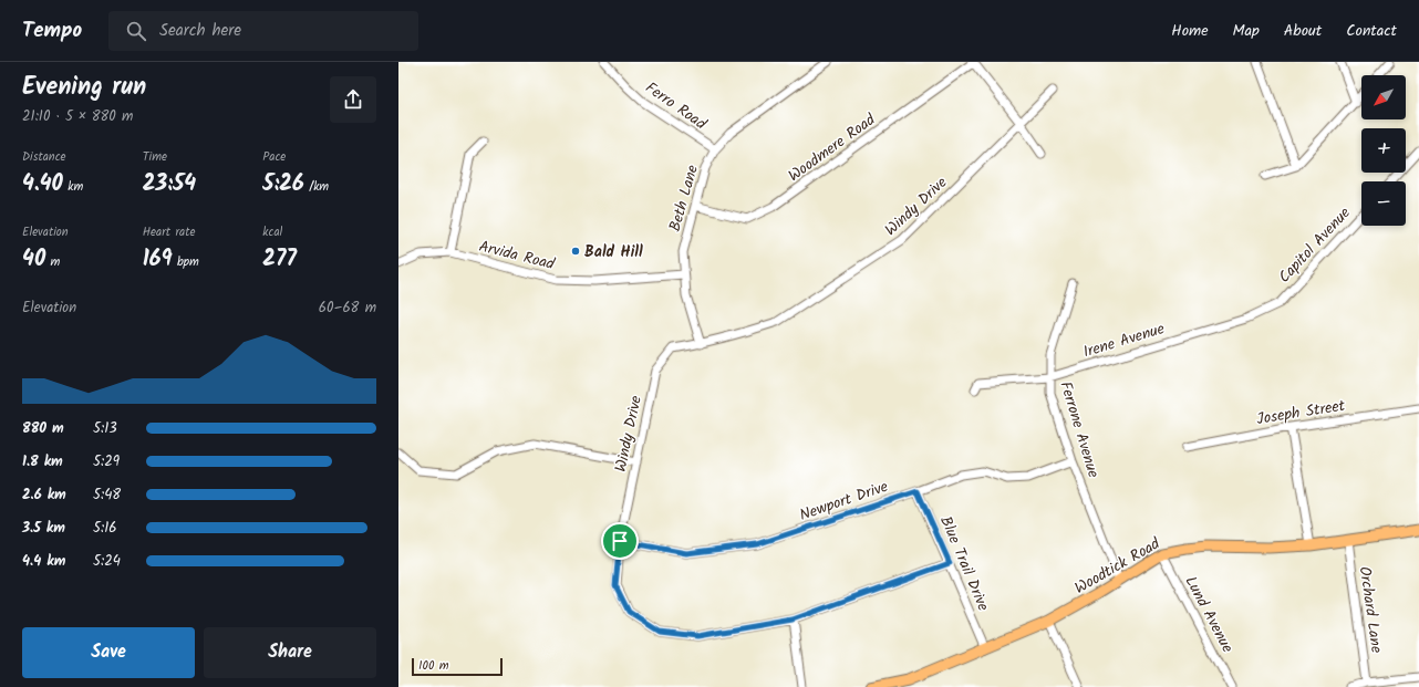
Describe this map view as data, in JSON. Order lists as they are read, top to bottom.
{
  "streets": {
    "main road": ["Woodtick Road"],
    "street": [
      "Ferro Road",
      "Woodmere Road",
      "Beth Lane",
      "Windy Drive",
      "Capitol Avenue",
      "Arvida Road",
      "Irene Avenue",
      "Joseph Street",
      "Ferrone Avenue",
      "Newport Drive",
      "Blue Trail Drive",
      "Orchard Lane",
      "Lund Avenue"
    ]
  },
  "crossings": [
    ["Ferro Road", "Beth Lane"],
    ["Woodmere Road", "Beth Lane"],
    ["Beth Lane", "Windy Drive"],
    ["Beth Lane", "Arvida Road"],
    ["Windy Drive", "Newport Drive"],
    ["Windy Drive", "Blue Trail Drive"],
    ["Capitol Avenue", "Irene Avenue"],
    ["Irene Avenue", "Ferrone Avenue"],
    ["Ferrone Avenue", "Newport Drive"],
    ["Ferrone Avenue", "Woodtick Road"],
    ["Newport Drive", "Blue Trail Drive"],
    ["Blue Trail Drive", "Woodtick Road"],
    ["Woodtick Road", "Orchard Lane"],
    ["Woodtick Road", "Lund Avenue"]
  ],
  "places": ["Bald Hill"],
  "scale_bar": "100 m",
  "north": "bottom left",
  "page": {
    "header": "Tempo",
    "search": "Search here",
    "nav": [
      "Home",
      "Map",
      "About",
      "Contact"
    ],
    "heading": ["Evening run", "21:10 · 5 × 880 m"],
    "map_buttons": ["+", "−"],
    "stats": [
      ["Distance", "4.40 km"],
      ["Time", "23:54"],
      ["Pace", "5:26 /km"],
      ["Elevation", "40 m"],
      ["Heart rate", "169 bpm"],
      ["kcal", "277"]
    ],
    "chart": ["Elevation", "60–68 m"],
    "list": [
      {
        "name": "880 m",
        "note": "5:13"
      },
      {
        "name": "1.8 km",
        "note": "5:29"
      },
      {
        "name": "2.6 km",
        "note": "5:48"
      },
      {
        "name": "3.5 km",
        "note": "5:16"
      },
      {
        "name": "4.4 km",
        "note": "5:24"
      }
    ],
    "buttons": ["Save", "Share"],
    "scale": "100 m"
  }
}
